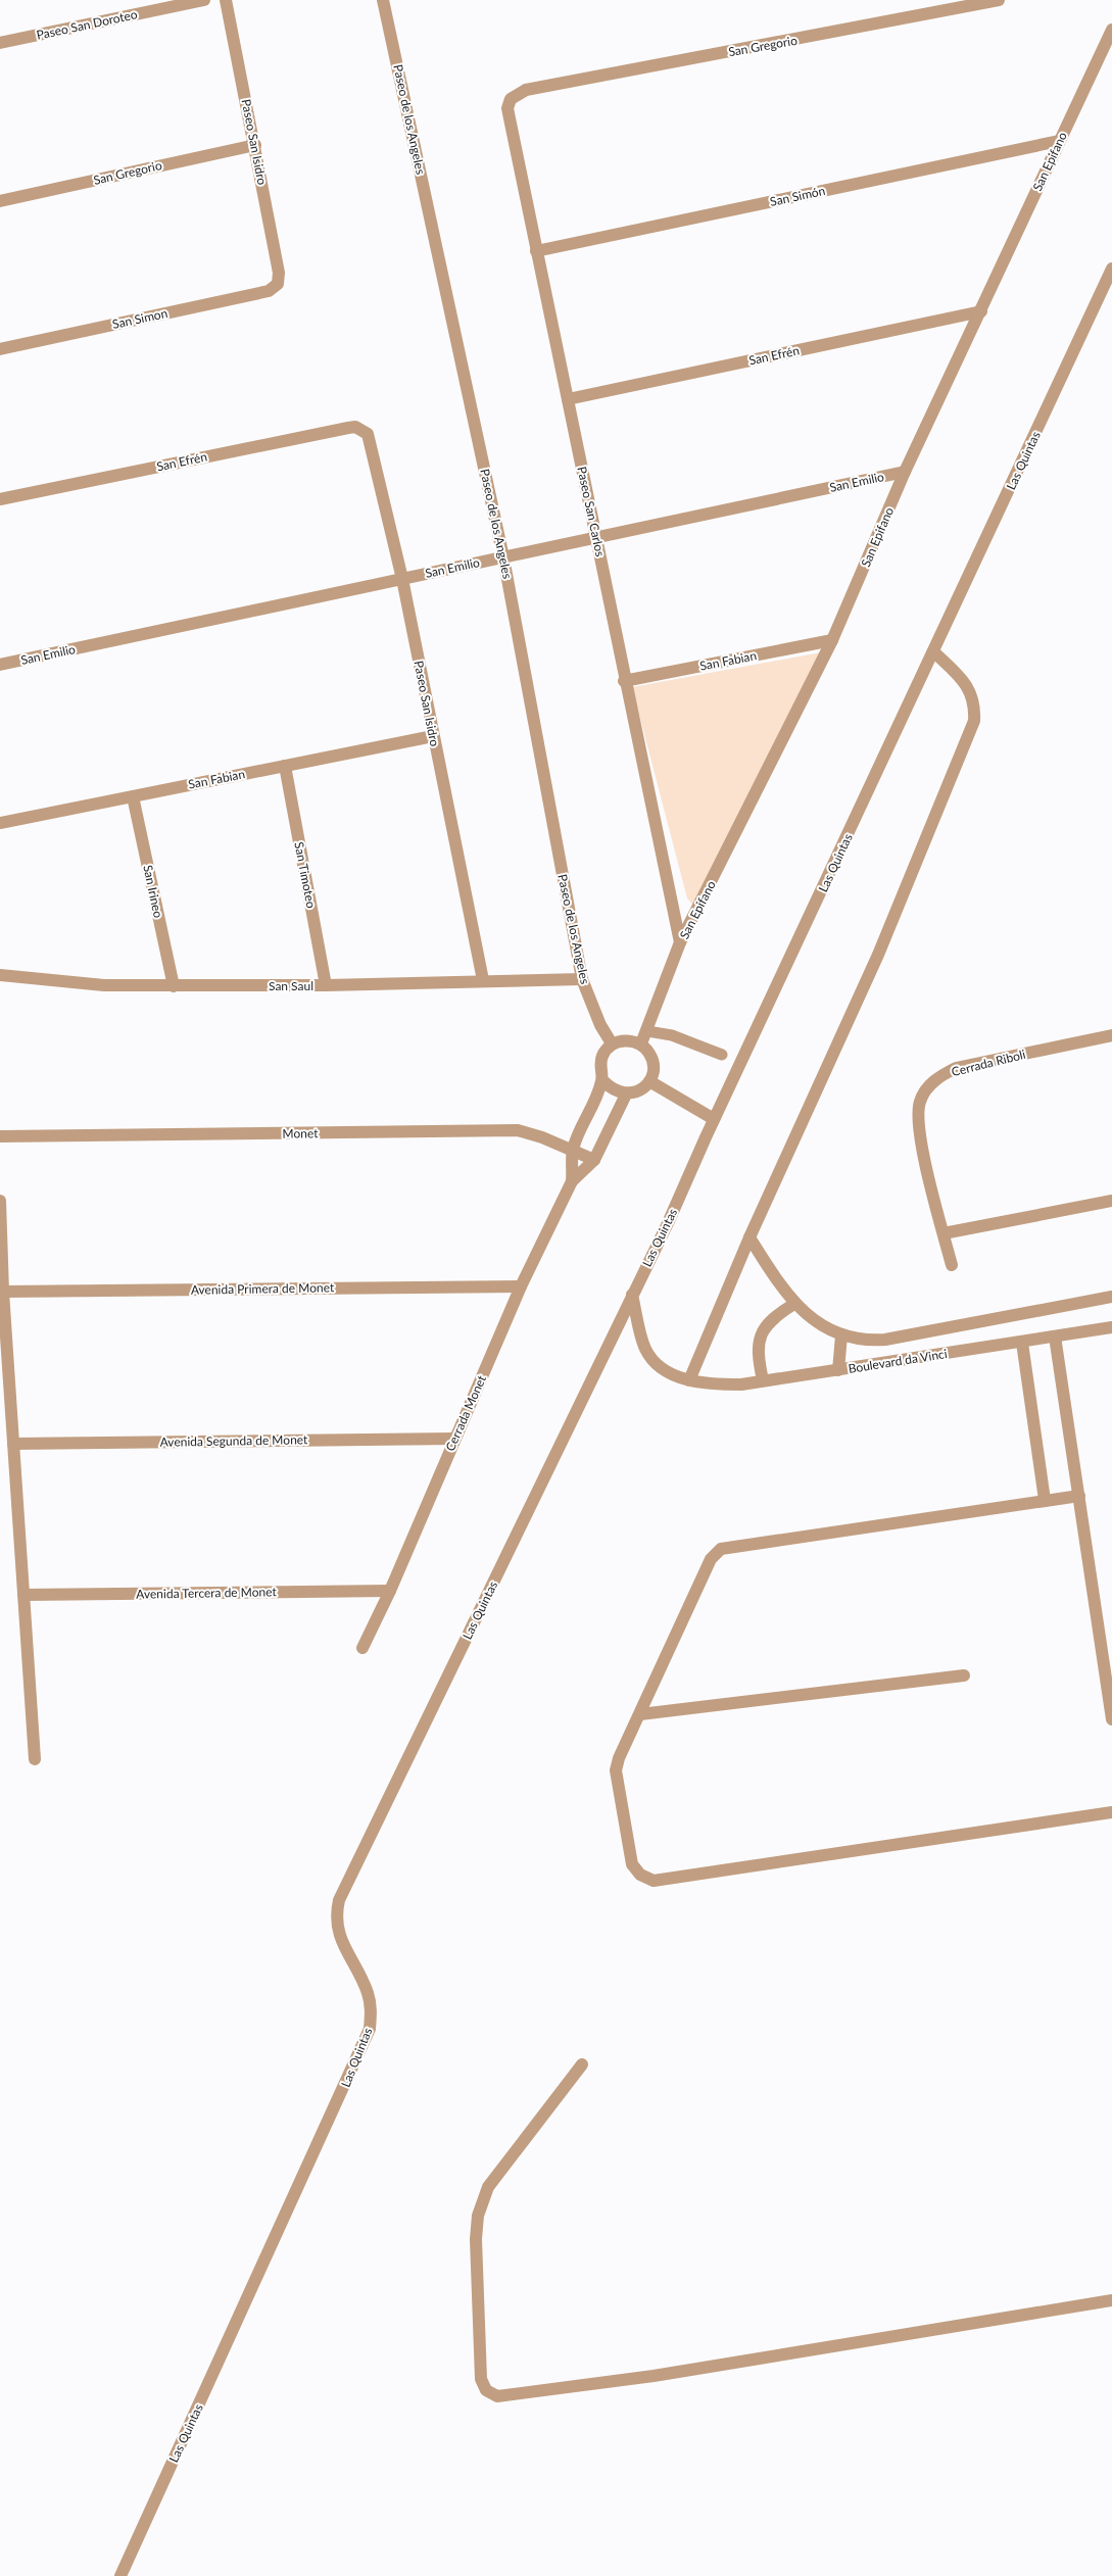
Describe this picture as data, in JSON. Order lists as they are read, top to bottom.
{
  "streets": {
    "street": [
      "Paseo San Doroteo",
      "San Gregorio",
      "Paseo de los Angeles",
      "Paseo San Isidro",
      "San Epifano",
      "San Simón",
      "San Simon",
      "San Efrén",
      "Las Quintas",
      "San Emilio",
      "Paseo San Carlos",
      "San Fabian",
      "San Timoteo",
      "San Irineo",
      "San Saul",
      "Cerrada Riboli",
      "Monet",
      "Avenida Primera de Monet",
      "Boulevard da Vinci",
      "Cerrada Monet",
      "Avenida Segunda de Monet",
      "Avenida Tercera de Monet"
    ]
  },
  "crossings": [
    ["San Gregorio", "Paseo San Isidro"],
    ["San Gregorio", "Paseo San Carlos"],
    ["Paseo de los Angeles", "San Epifano"],
    ["Paseo de los Angeles", "San Emilio"],
    ["Paseo de los Angeles", "San Saul"],
    ["Paseo San Isidro", "San Simon"],
    ["Paseo San Isidro", "San Efrén"],
    ["Paseo San Isidro", "San Emilio"],
    ["Paseo San Isidro", "San Fabian"],
    ["Paseo San Isidro", "San Saul"],
    ["San Epifano", "San Simón"],
    ["San Epifano", "San Efrén"],
    ["San Epifano", "San Emilio"],
    ["San Epifano", "Paseo San Carlos"],
    ["San Epifano", "San Fabian"],
    ["San Simón", "Paseo San Carlos"],
    ["San Efrén", "Paseo San Carlos"],
    ["San Emilio", "Paseo San Carlos"],
    ["Paseo San Carlos", "San Fabian"],
    ["San Fabian", "San Timoteo"],
    ["San Fabian", "San Irineo"],
    ["San Timoteo", "San Saul"],
    ["San Irineo", "San Saul"],
    ["Avenida Primera de Monet", "Cerrada Monet"],
    ["Cerrada Monet", "Avenida Segunda de Monet"],
    ["Cerrada Monet", "Avenida Tercera de Monet"]
  ]
}
